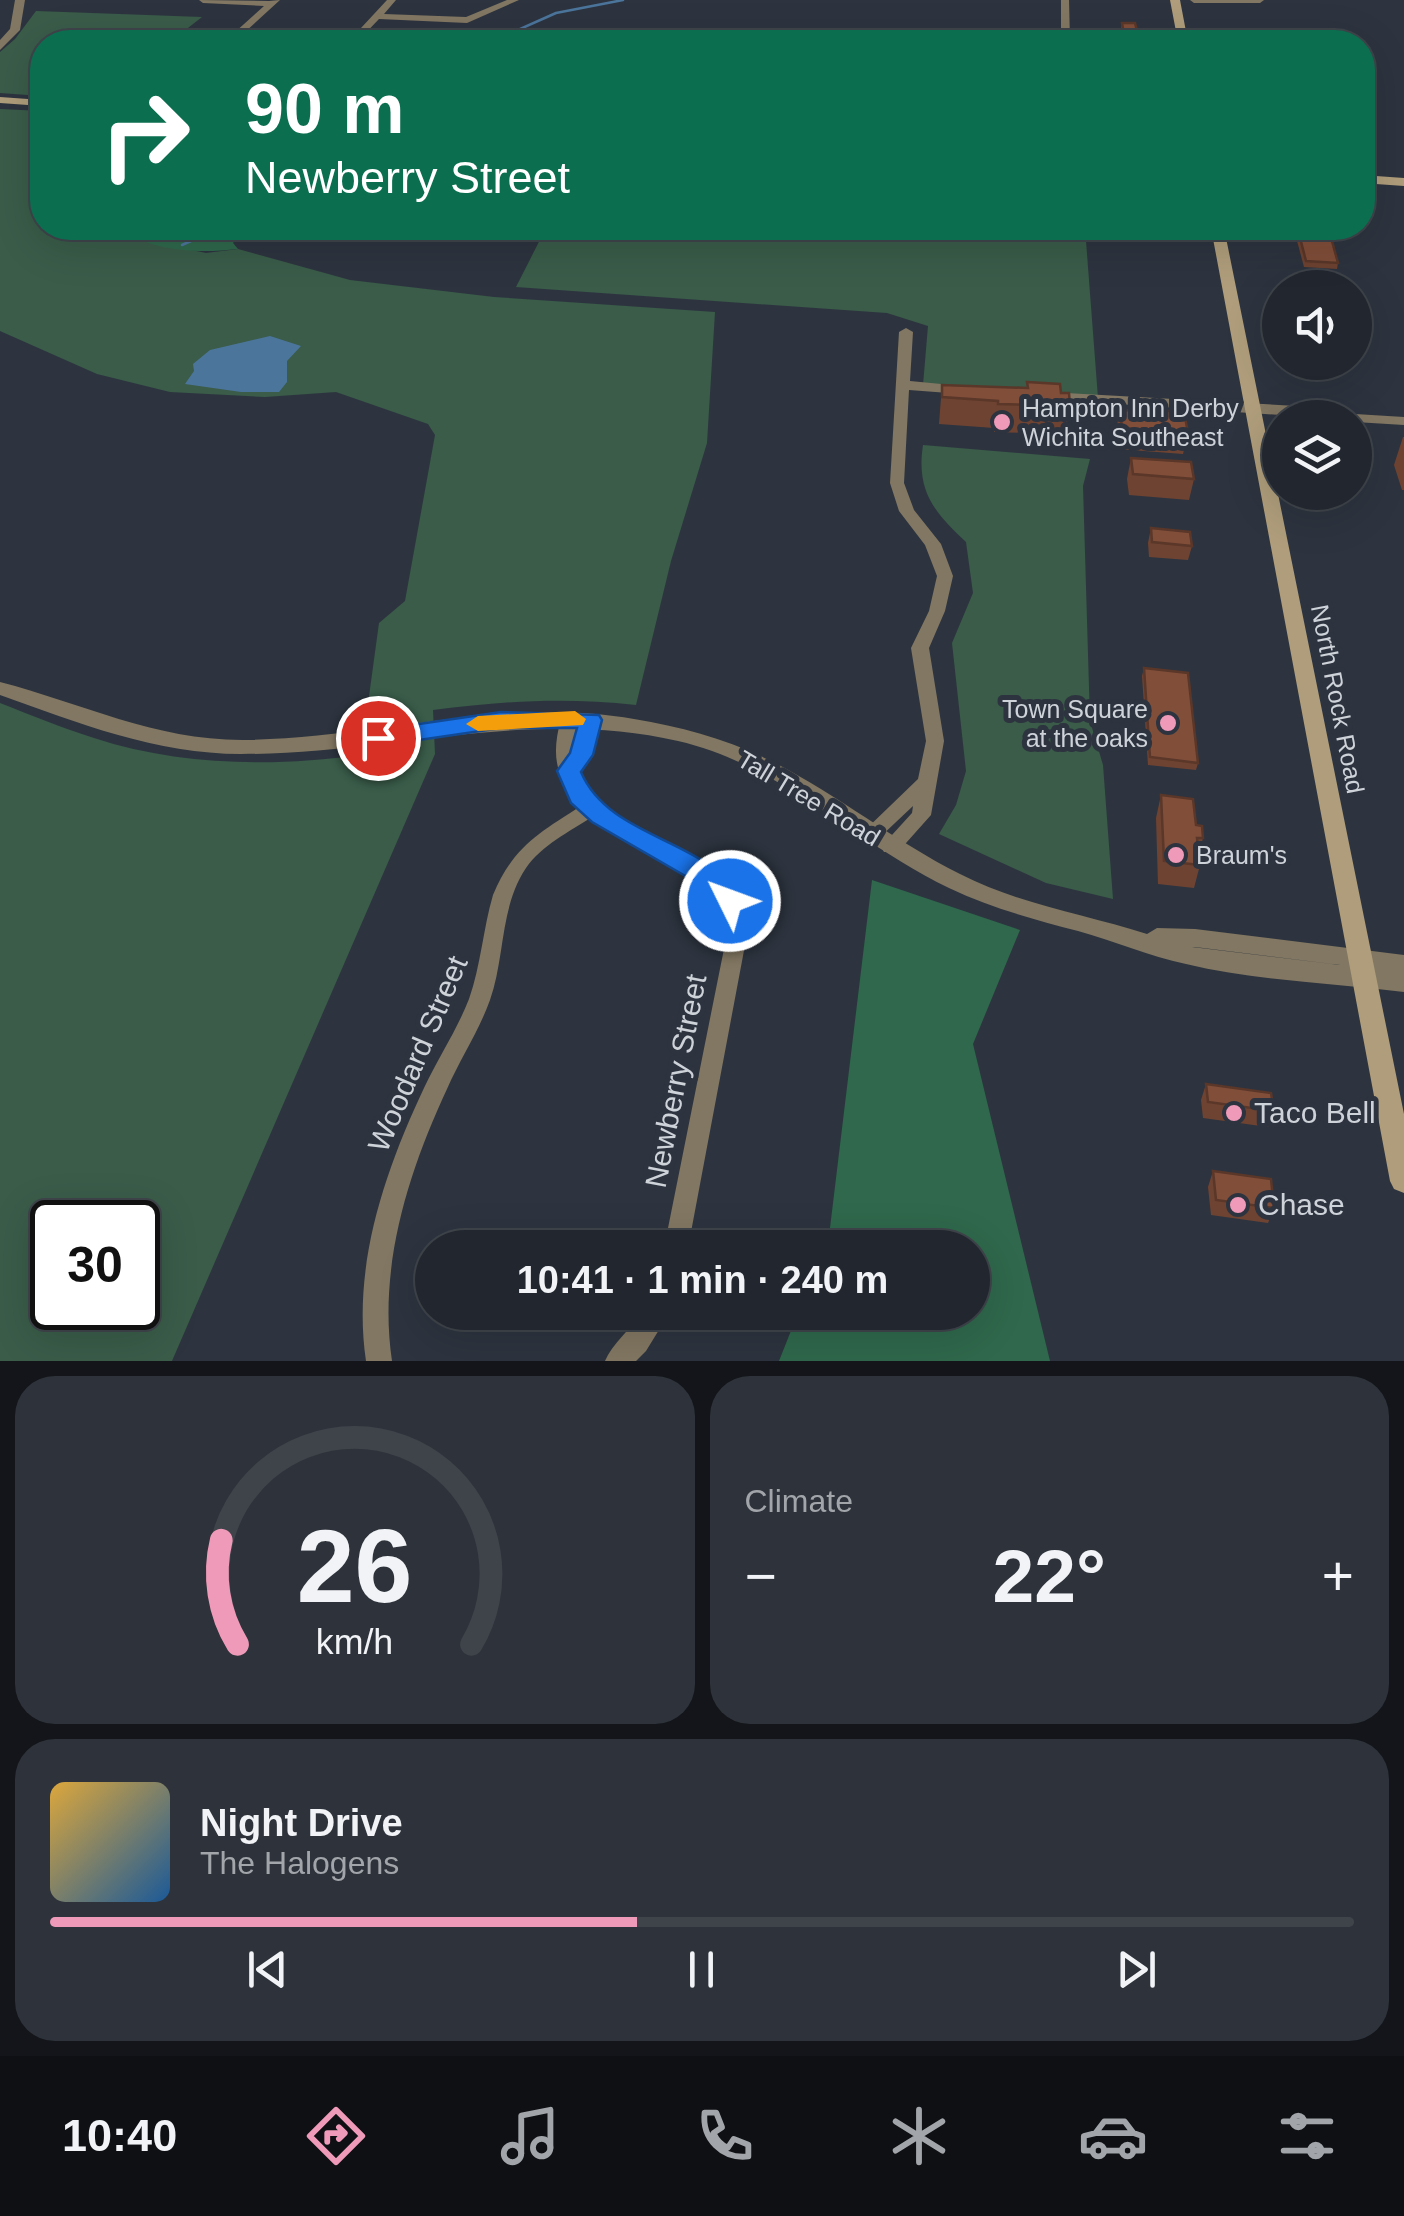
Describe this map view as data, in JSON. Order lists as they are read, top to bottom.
{
  "streets": {
    "main road": ["North Rock Road"],
    "street": ["Tall Tree Road", "Woodard Street", "Newberry Street"]
  },
  "crossings": [
    ["North Rock Road", "Tall Tree Road"],
    ["Tall Tree Road", "Newberry Street"],
    ["Woodard Street", "Newberry Street"]
  ],
  "places": [
    "Hampton Inn Derby Wichita Southeast",
    "Town Square at the oaks",
    "Braum's",
    "Taco Bell",
    "Chase"
  ],
  "page": {
    "turn": ["90 m", "Newberry Street"],
    "limit": "30",
    "trip": "10:41 · 1 min · 240 m",
    "tile": "Climate",
    "heat": ["−", "22°", "+"],
    "song": ["Night Drive", "The Halogens"],
    "tabs": "10:40",
    "gauge": ["26", "km/h"]
  }
}
